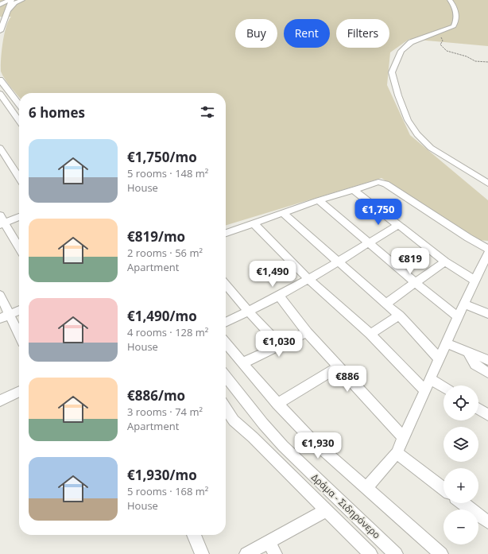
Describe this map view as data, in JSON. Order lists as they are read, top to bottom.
{
  "streets": {
    "street": ["Δράμα - Σιδηρόνερο"]
  },
  "page": {
    "chip": ["Buy", "Rent", "Filters"],
    "heading": "6 homes",
    "list": [
      {
        "name": "€1,750/mo",
        "note": "5 rooms · 148 m² · House"
      },
      {
        "name": "€819/mo",
        "note": "2 rooms · 56 m² · Apartment"
      },
      {
        "name": "€1,490/mo",
        "note": "4 rooms · 128 m² · House"
      },
      {
        "name": "€886/mo",
        "note": "3 rooms · 74 m² · Apartment"
      },
      {
        "name": "€1,930/mo",
        "note": "5 rooms · 168 m² · House"
      }
    ],
    "price": [
      "€1,750",
      "€819",
      "€1,490",
      "€1,030",
      "€886",
      "€1,930"
    ],
    "map_buttons": ["+", "−"]
  }
}
